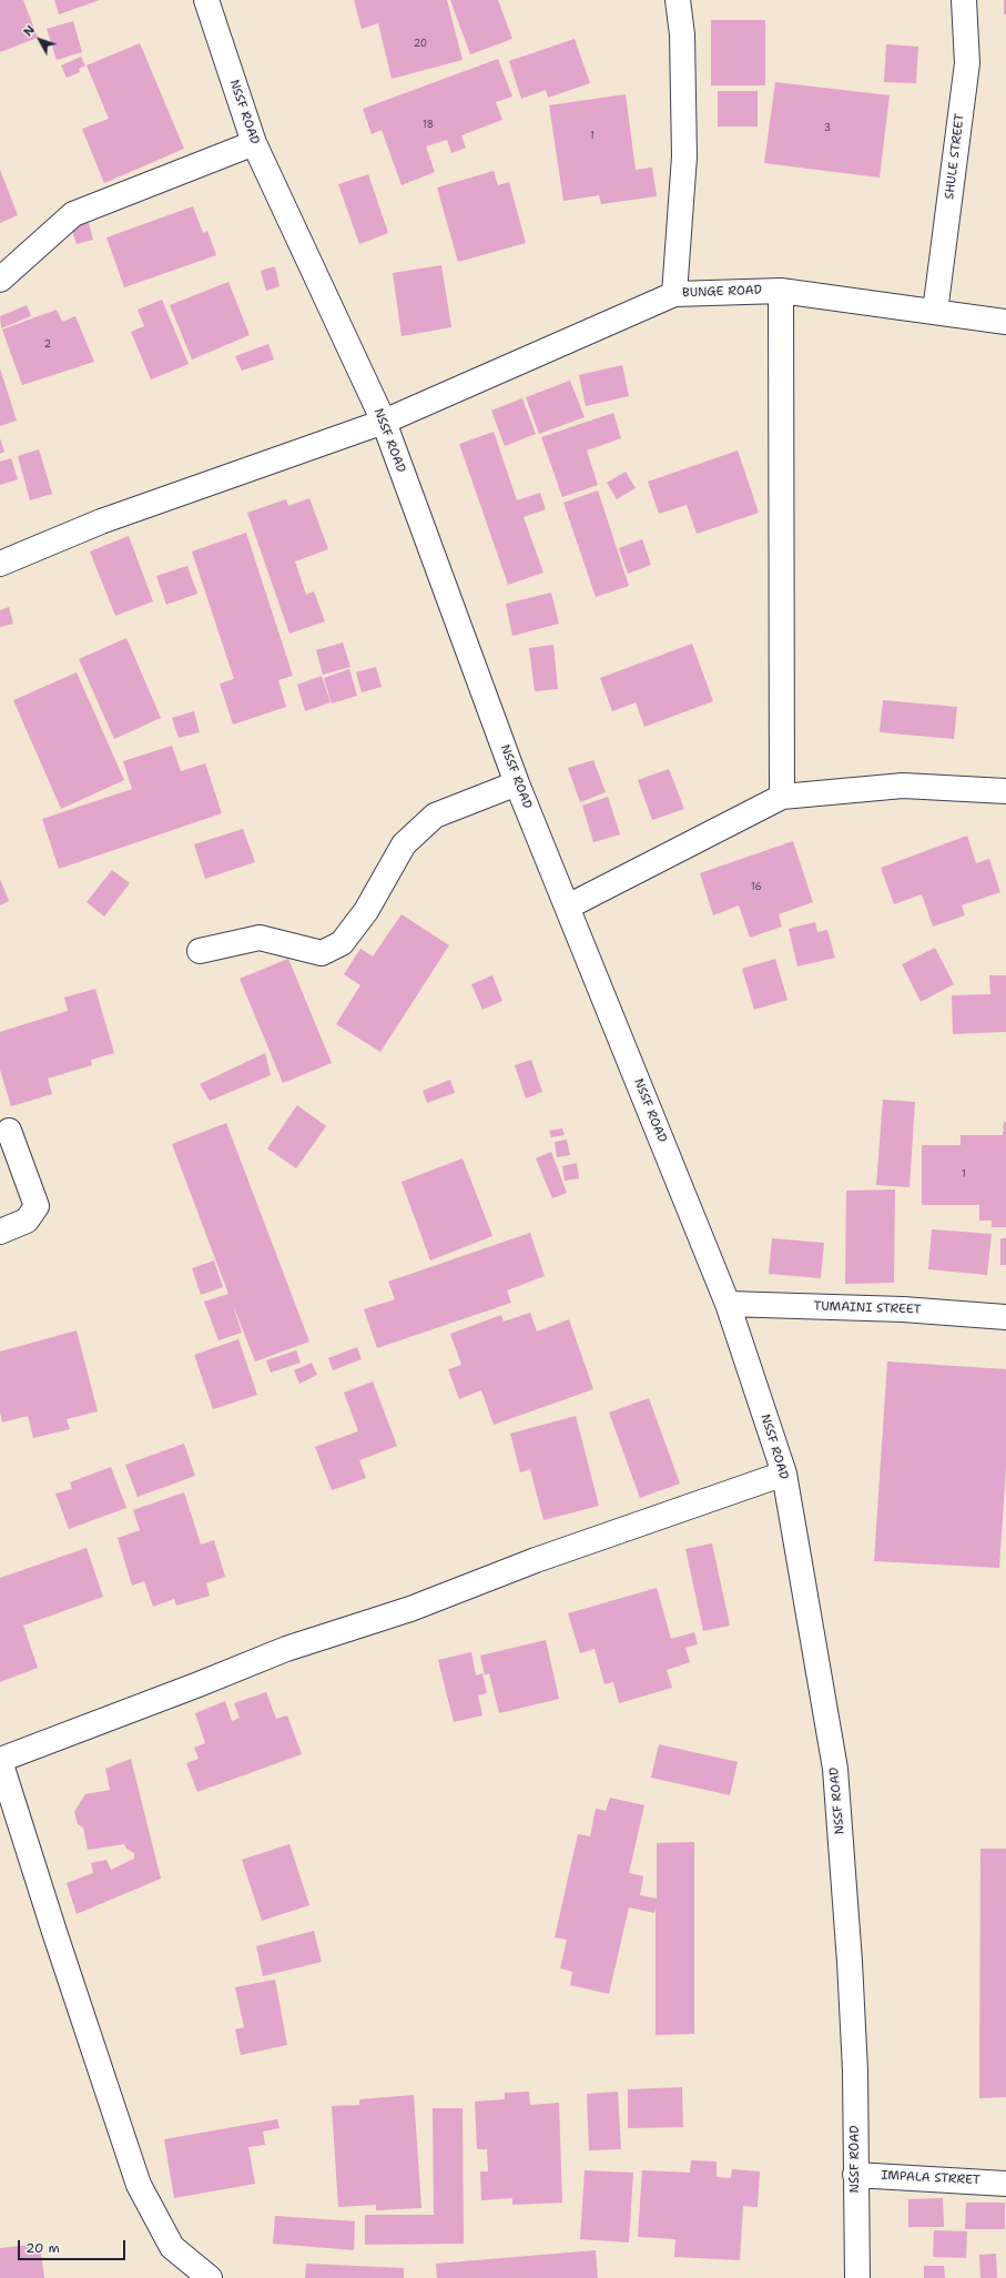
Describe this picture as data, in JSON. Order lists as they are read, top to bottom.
{
  "streets": {
    "street": [
      "NSSF ROAD",
      "SHULE STREET",
      "BUNGE ROAD",
      "TUMAINI STREET",
      "IMPALA STRRET"
    ]
  },
  "crossings": [
    ["NSSF ROAD", "BUNGE ROAD"],
    ["NSSF ROAD", "TUMAINI STREET"],
    ["NSSF ROAD", "IMPALA STRRET"],
    ["SHULE STREET", "BUNGE ROAD"]
  ],
  "house_numbers": [
    "20",
    "18",
    "3",
    "1",
    "2",
    "16",
    "1"
  ],
  "scale_bar": "20 m",
  "north": "top left"
}
